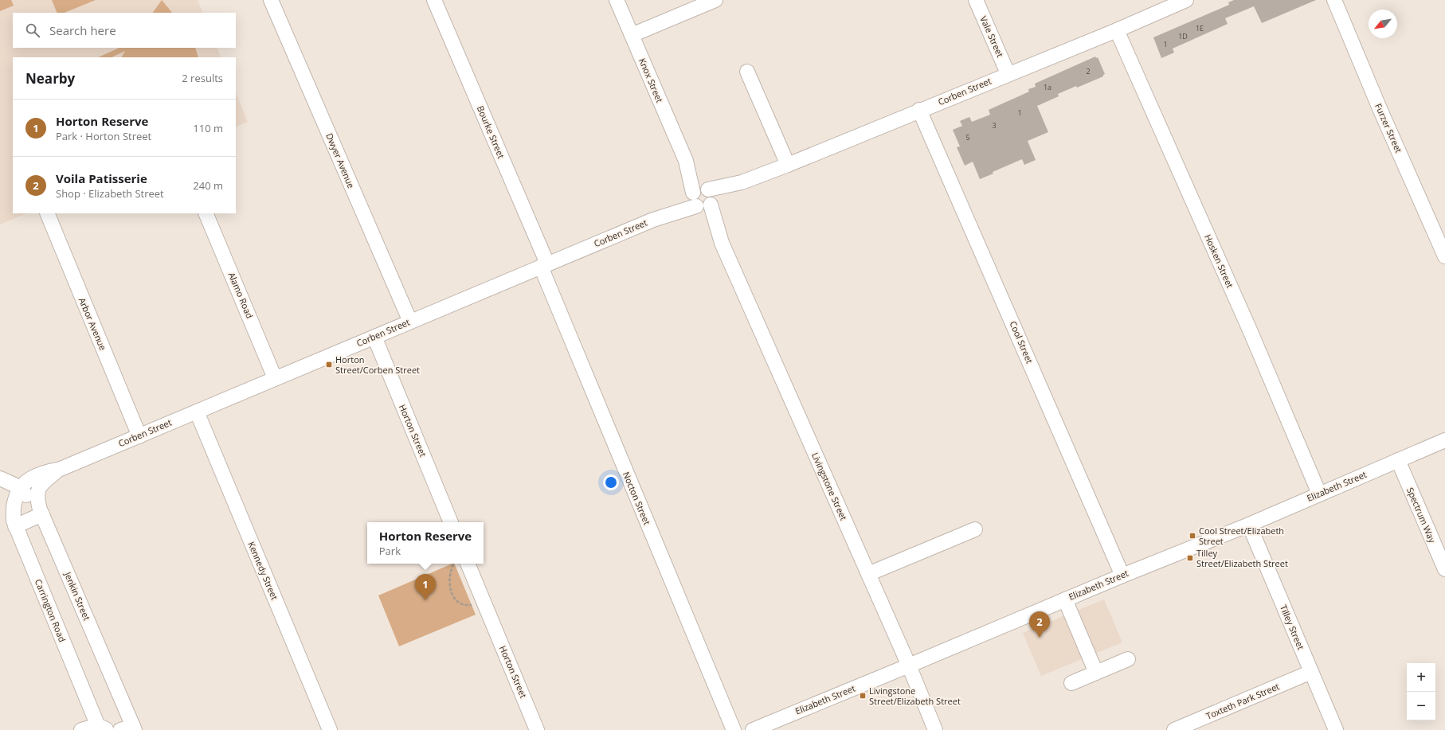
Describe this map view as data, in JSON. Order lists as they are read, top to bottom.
{
  "streets": {
    "street": [
      "Vale Street",
      "Knox Street",
      "Corben Street",
      "Furzer Street",
      "Bourke Street",
      "Dwyer Avenue",
      "Hosken Street",
      "Alamo Road",
      "Arbor Avenue",
      "Cool Street",
      "Horton Street",
      "Livingstone Street",
      "Elizabeth Street",
      "Nocton Street",
      "Spectrum Way",
      "Kennedy Street",
      "Jenkin Street",
      "Carrington Road",
      "Tilley Street",
      "Toxteth Park Street"
    ]
  },
  "crossings": [
    ["Vale Street", "Corben Street"],
    ["Knox Street", "Corben Street"],
    ["Knox Street", "Livingstone Street"],
    ["Corben Street", "Bourke Street"],
    ["Corben Street", "Dwyer Avenue"],
    ["Corben Street", "Hosken Street"],
    ["Corben Street", "Alamo Road"],
    ["Corben Street", "Arbor Avenue"],
    ["Corben Street", "Cool Street"],
    ["Corben Street", "Horton Street"],
    ["Corben Street", "Livingstone Street"],
    ["Corben Street", "Nocton Street"],
    ["Corben Street", "Kennedy Street"],
    ["Corben Street", "Jenkin Street"],
    ["Bourke Street", "Nocton Street"],
    ["Hosken Street", "Elizabeth Street"],
    ["Cool Street", "Elizabeth Street"],
    ["Livingstone Street", "Elizabeth Street"],
    ["Elizabeth Street", "Spectrum Way"],
    ["Elizabeth Street", "Tilley Street"],
    ["Tilley Street", "Toxteth Park Street"]
  ],
  "places": {
    "transit": [
      "Horton Street/Corben Street",
      "Cool Street/Elizabeth Street",
      "Tilley Street/Elizabeth Street",
      "Livingstone Street/Elizabeth Street"
    ]
  },
  "house_numbers": [
    "1E",
    "1D",
    "1",
    "2",
    "1a",
    "1",
    "3",
    "5"
  ],
  "north": "bottom left",
  "page": {
    "search": "Search here",
    "heading": ["Nearby", "2 results"],
    "list": [
      {
        "mark": "1",
        "name": "Horton Reserve",
        "note": "Park · Horton Street",
        "value": "110 m"
      },
      {
        "mark": "2",
        "name": "Voila Patisserie",
        "note": "Shop · Elizabeth Street",
        "value": "240 m"
      }
    ],
    "popup": ["Horton Reserve", "Park"],
    "pins": ["1", "2"],
    "map_buttons": ["+", "−"]
  }
}
